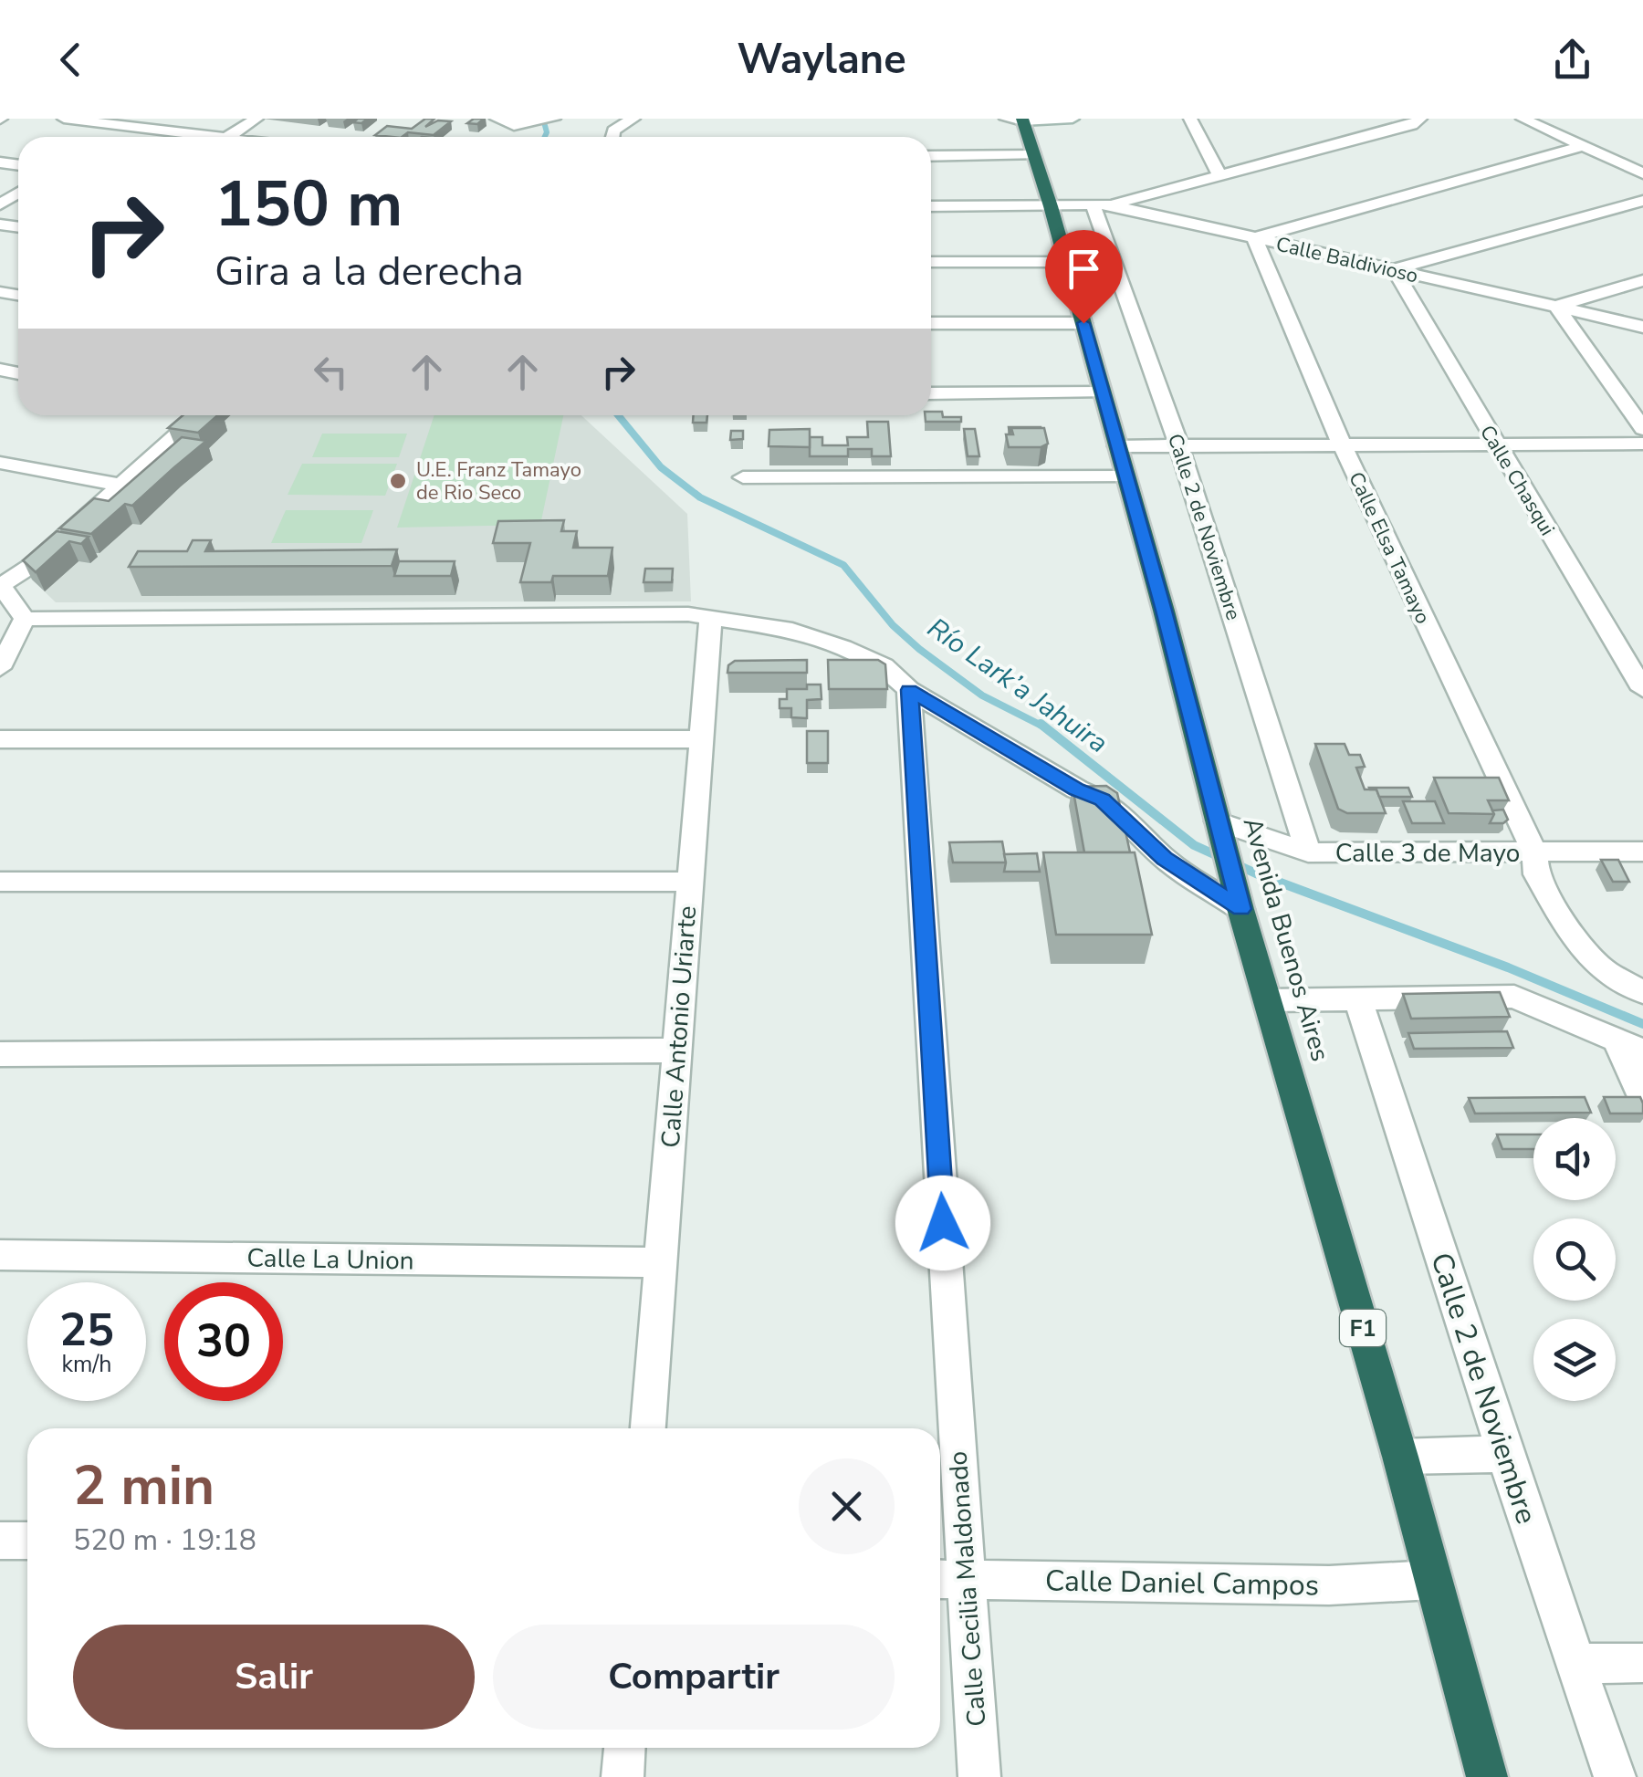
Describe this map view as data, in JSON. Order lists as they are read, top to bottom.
{
  "streets": {
    "highway": ["Avenida Buenos Aires", "F1"],
    "street": [
      "Calle Baldivioso",
      "Calle Chasqui",
      "Calle 2 de Noviembre",
      "Calle Elsa Tamayo",
      "Calle 3 de Mayo",
      "Calle Antonio Uriarte",
      "Calle La Union",
      "Calle Daniel Campos",
      "Calle Cecilia Maldonado"
    ]
  },
  "crossings": [
    ["Calle Baldivioso", "Calle Chasqui"],
    ["Calle Baldivioso", "Calle 2 de Noviembre"],
    ["Calle Baldivioso", "Calle Elsa Tamayo"],
    ["Calle Baldivioso", "Avenida Buenos Aires"],
    ["Calle 2 de Noviembre", "Calle 3 de Mayo"],
    ["Calle Elsa Tamayo", "Calle 3 de Mayo"],
    ["Calle 3 de Mayo", "Avenida Buenos Aires"],
    ["Avenida Buenos Aires", "Calle Daniel Campos"],
    ["Calle Antonio Uriarte", "Calle La Union"],
    ["Calle Daniel Campos", "Calle Cecilia Maldonado"]
  ],
  "water": ["Río Lark’a Jahuira"],
  "places": ["U.E. Franz Tamayo de Rio Seco"],
  "page": {
    "header": "Waylane",
    "turn": ["150 m", "Gira a la derecha"],
    "speed": "25 km/h",
    "limit": "30",
    "heading": ["2 min", "520 m · 19:18"],
    "buttons": ["Salir", "Compartir"]
  }
}
